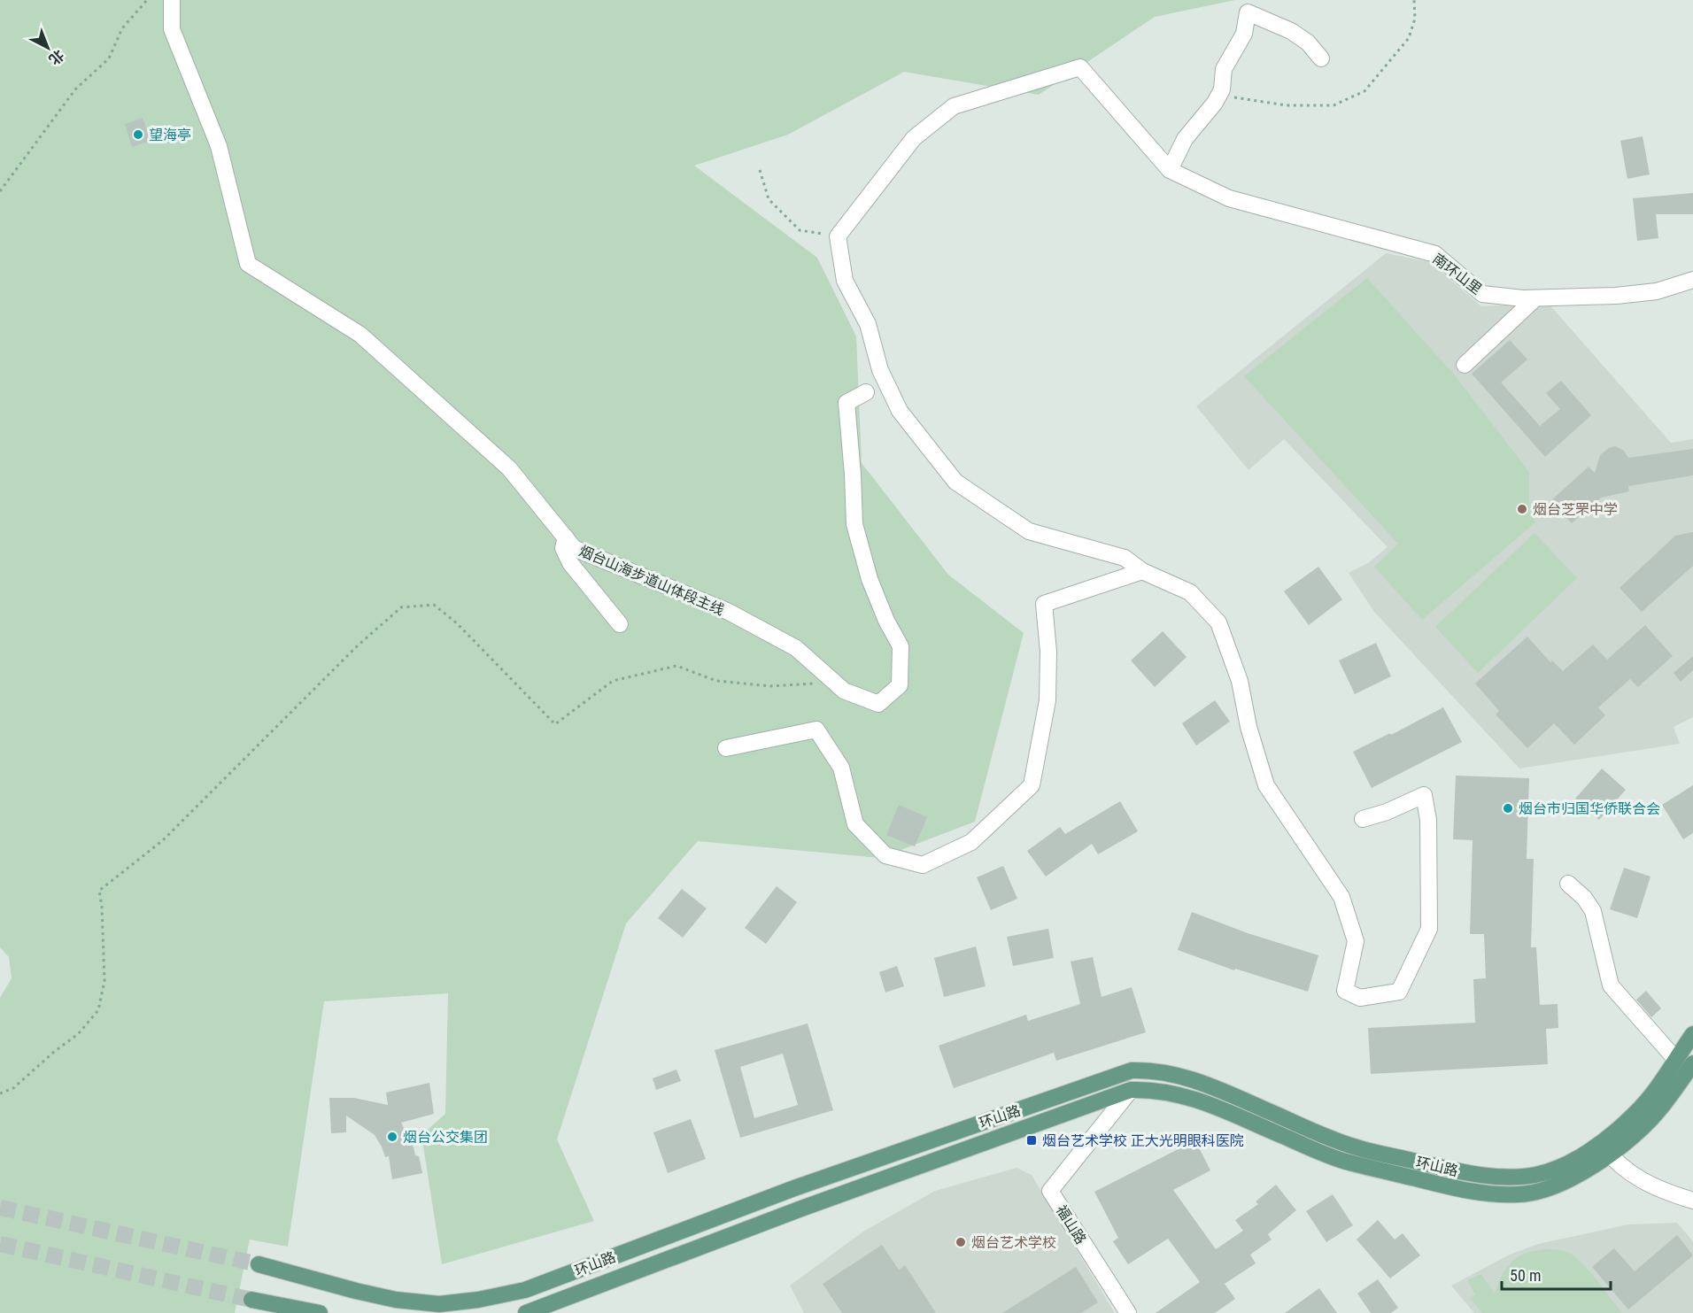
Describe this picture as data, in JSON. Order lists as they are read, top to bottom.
{
  "streets": {
    "main road": ["环山路"],
    "street": ["南环山里", "烟台山海步道山体段主线", "福山路"]
  },
  "crossings": [
    ["环山路", "福山路"]
  ],
  "places": {
    "other": [
      "望海亭",
      "烟台芝罘中学",
      "烟台市归国华侨联合会",
      "烟台公交集团",
      "烟台艺术学校"
    ],
    "transit": ["烟台艺术学校 正大光明眼科医院"]
  },
  "scale_bar": "50 m",
  "north": "bottom right"
}
